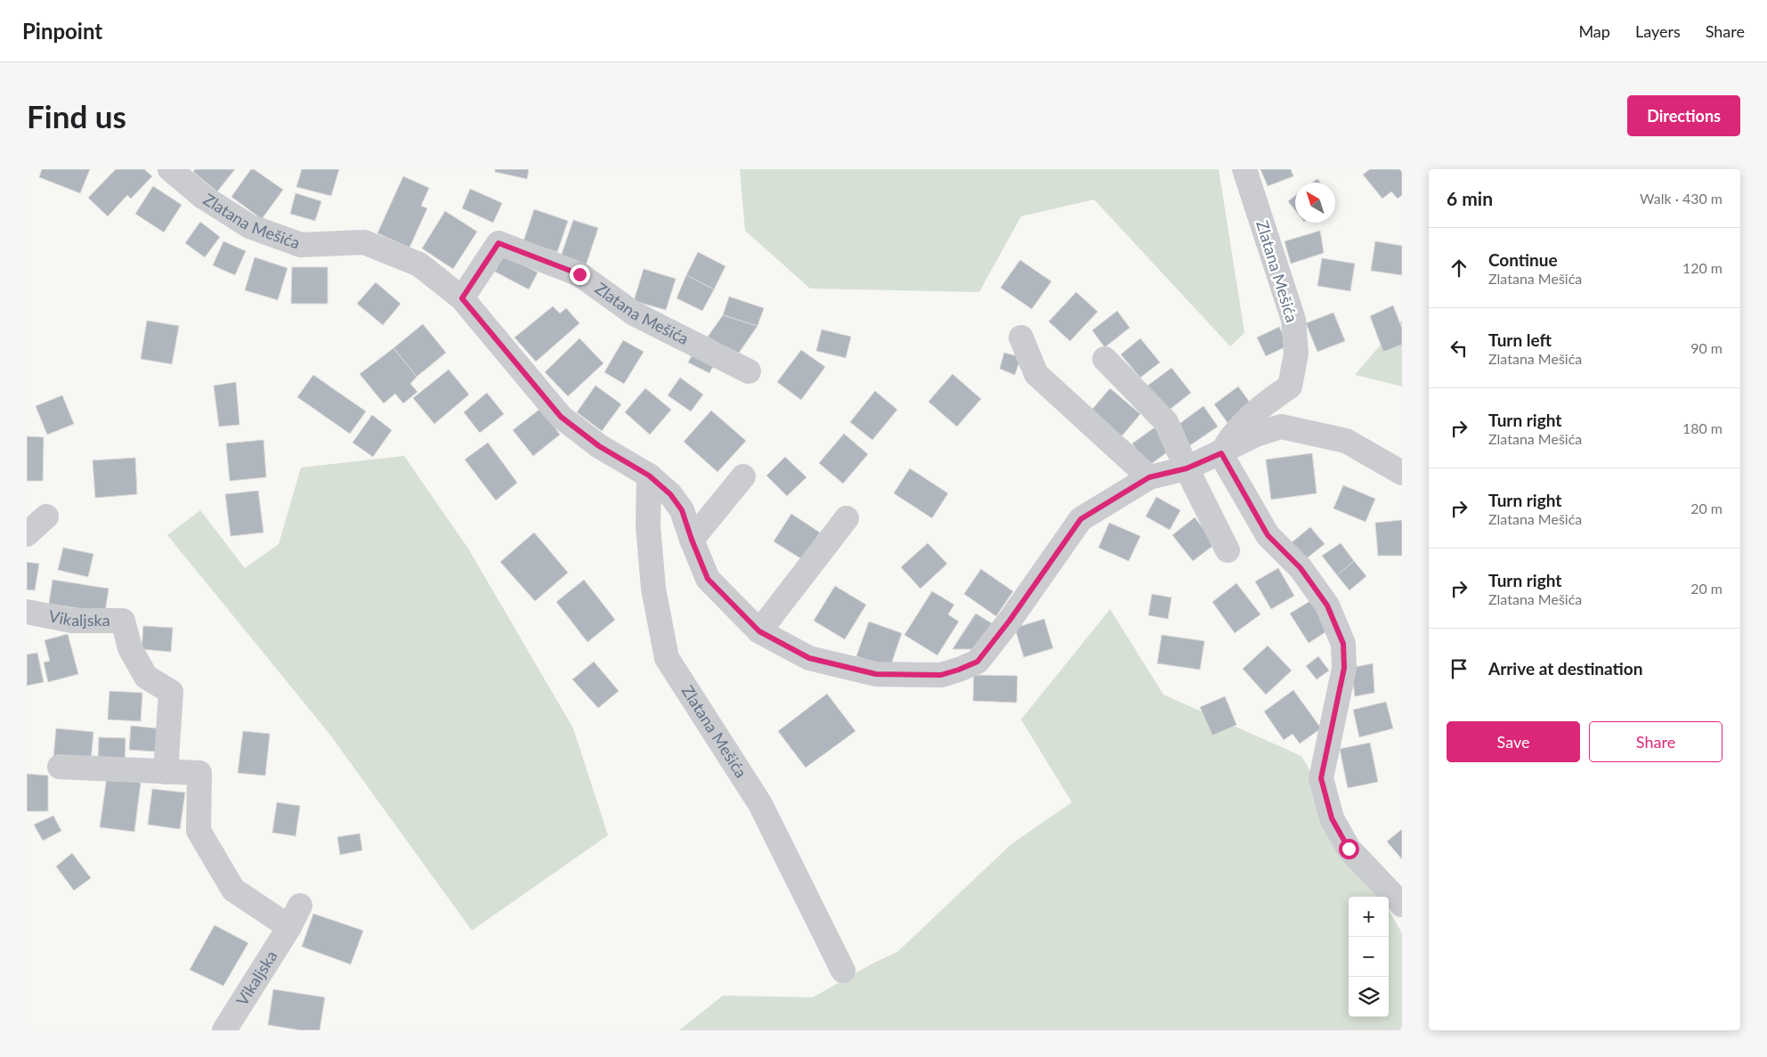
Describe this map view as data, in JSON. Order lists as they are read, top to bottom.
{
  "streets": {
    "street": ["Zlatana Mešića", "Vikaljska"]
  },
  "north": "top left",
  "page": {
    "header": "Pinpoint",
    "nav": ["Map", "Layers", "Share"],
    "buttons": [
      "Directions",
      ["Save", "Share"]
    ],
    "title": "Find us",
    "heading": ["6 min", "Walk · 430 m"],
    "list": [
      ["Continue", "Zlatana Mešića", "120 m"],
      ["Turn left", "Zlatana Mešića", "90 m"],
      ["Turn right", "Zlatana Mešića", "180 m"],
      ["Turn right", "Zlatana Mešića", "20 m"],
      ["Turn right", "Zlatana Mešića", "20 m"],
      "Arrive at destination"
    ],
    "map_buttons": ["+", "−"]
  }
}
